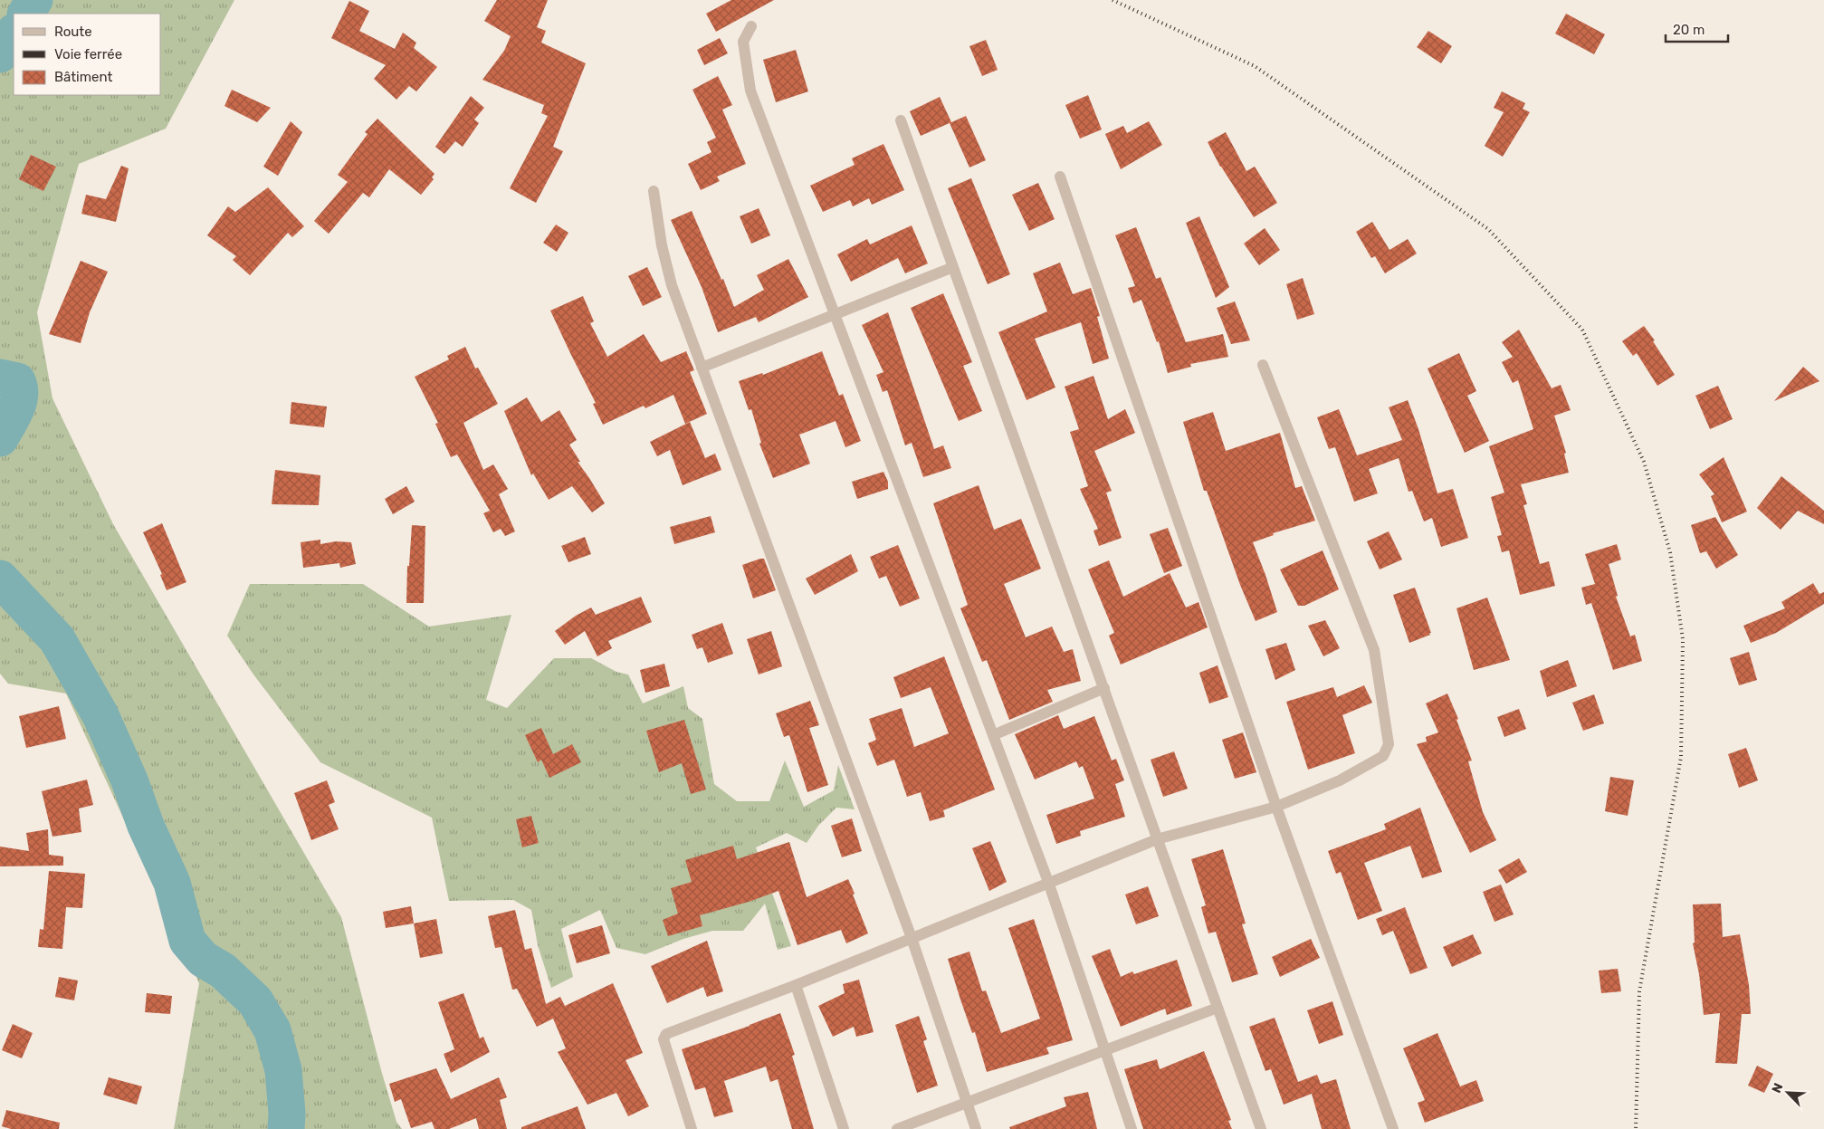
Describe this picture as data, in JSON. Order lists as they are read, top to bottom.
{
  "legend": ["Route", "Voie ferrée", "Bâtiment"],
  "scale_bar": "20 m",
  "north": "top left"
}
